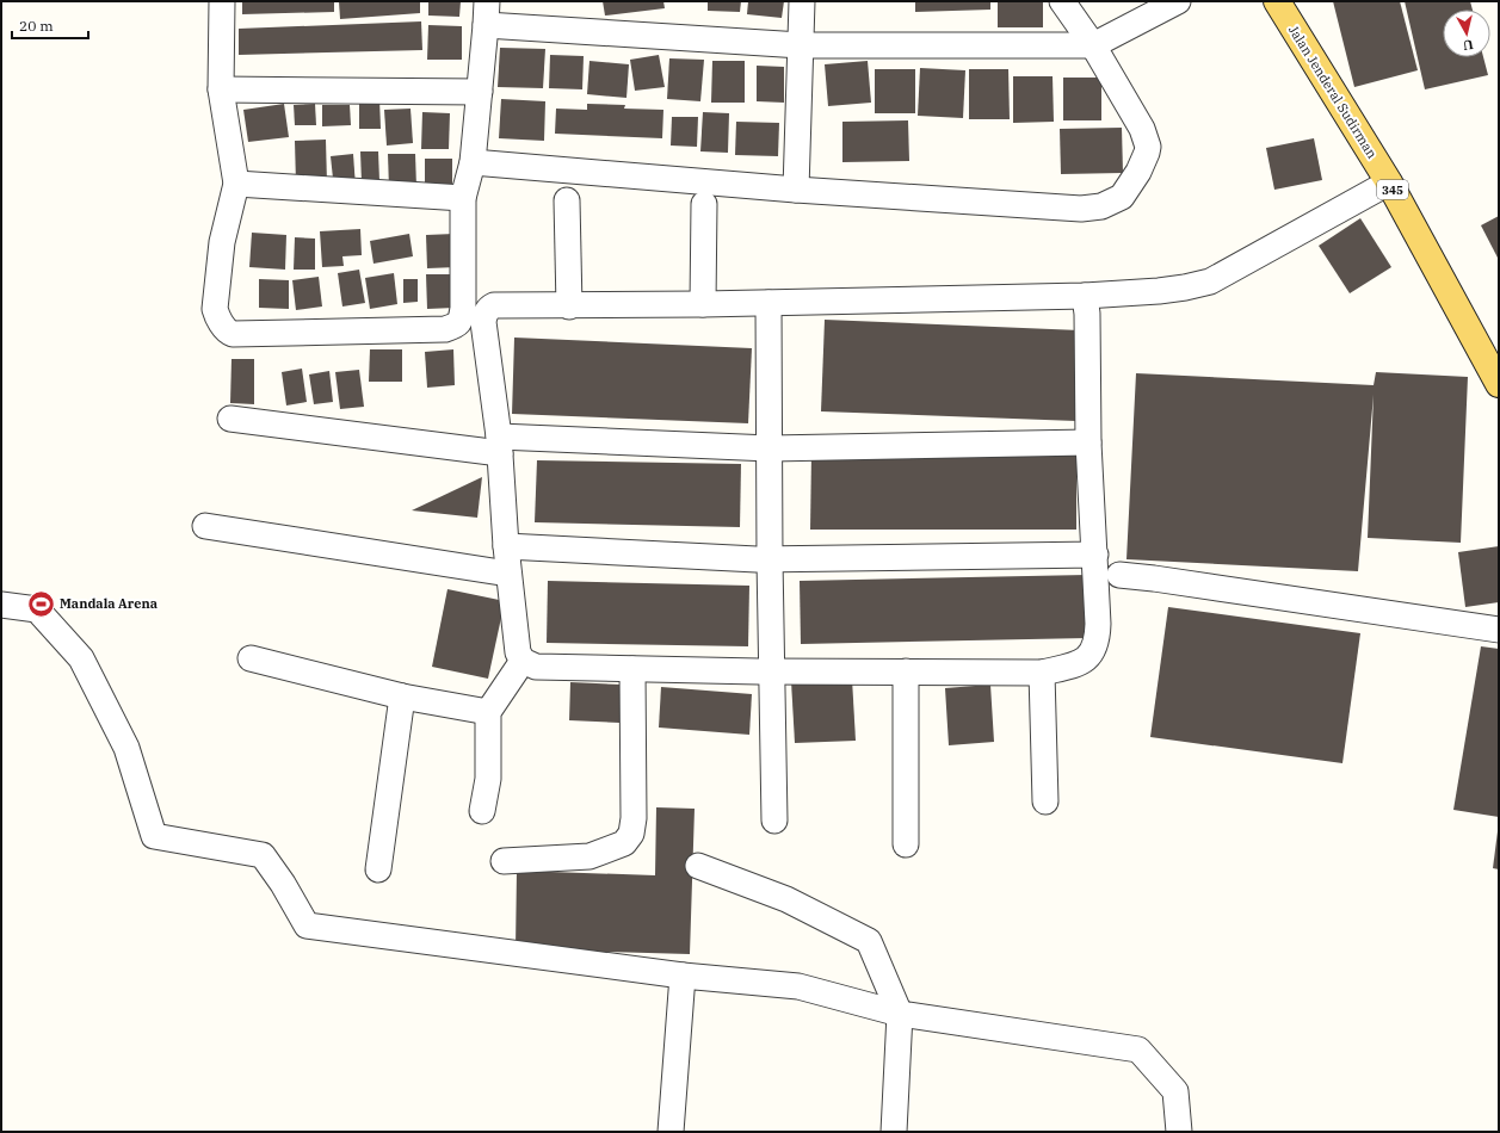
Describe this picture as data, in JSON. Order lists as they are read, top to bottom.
{
  "streets": {
    "main road": ["Jalan Jenderal Sudirman", "345"]
  },
  "places": {
    "sports": ["Mandala Arena"]
  },
  "scale_bar": "20 m",
  "north": "bottom"
}
